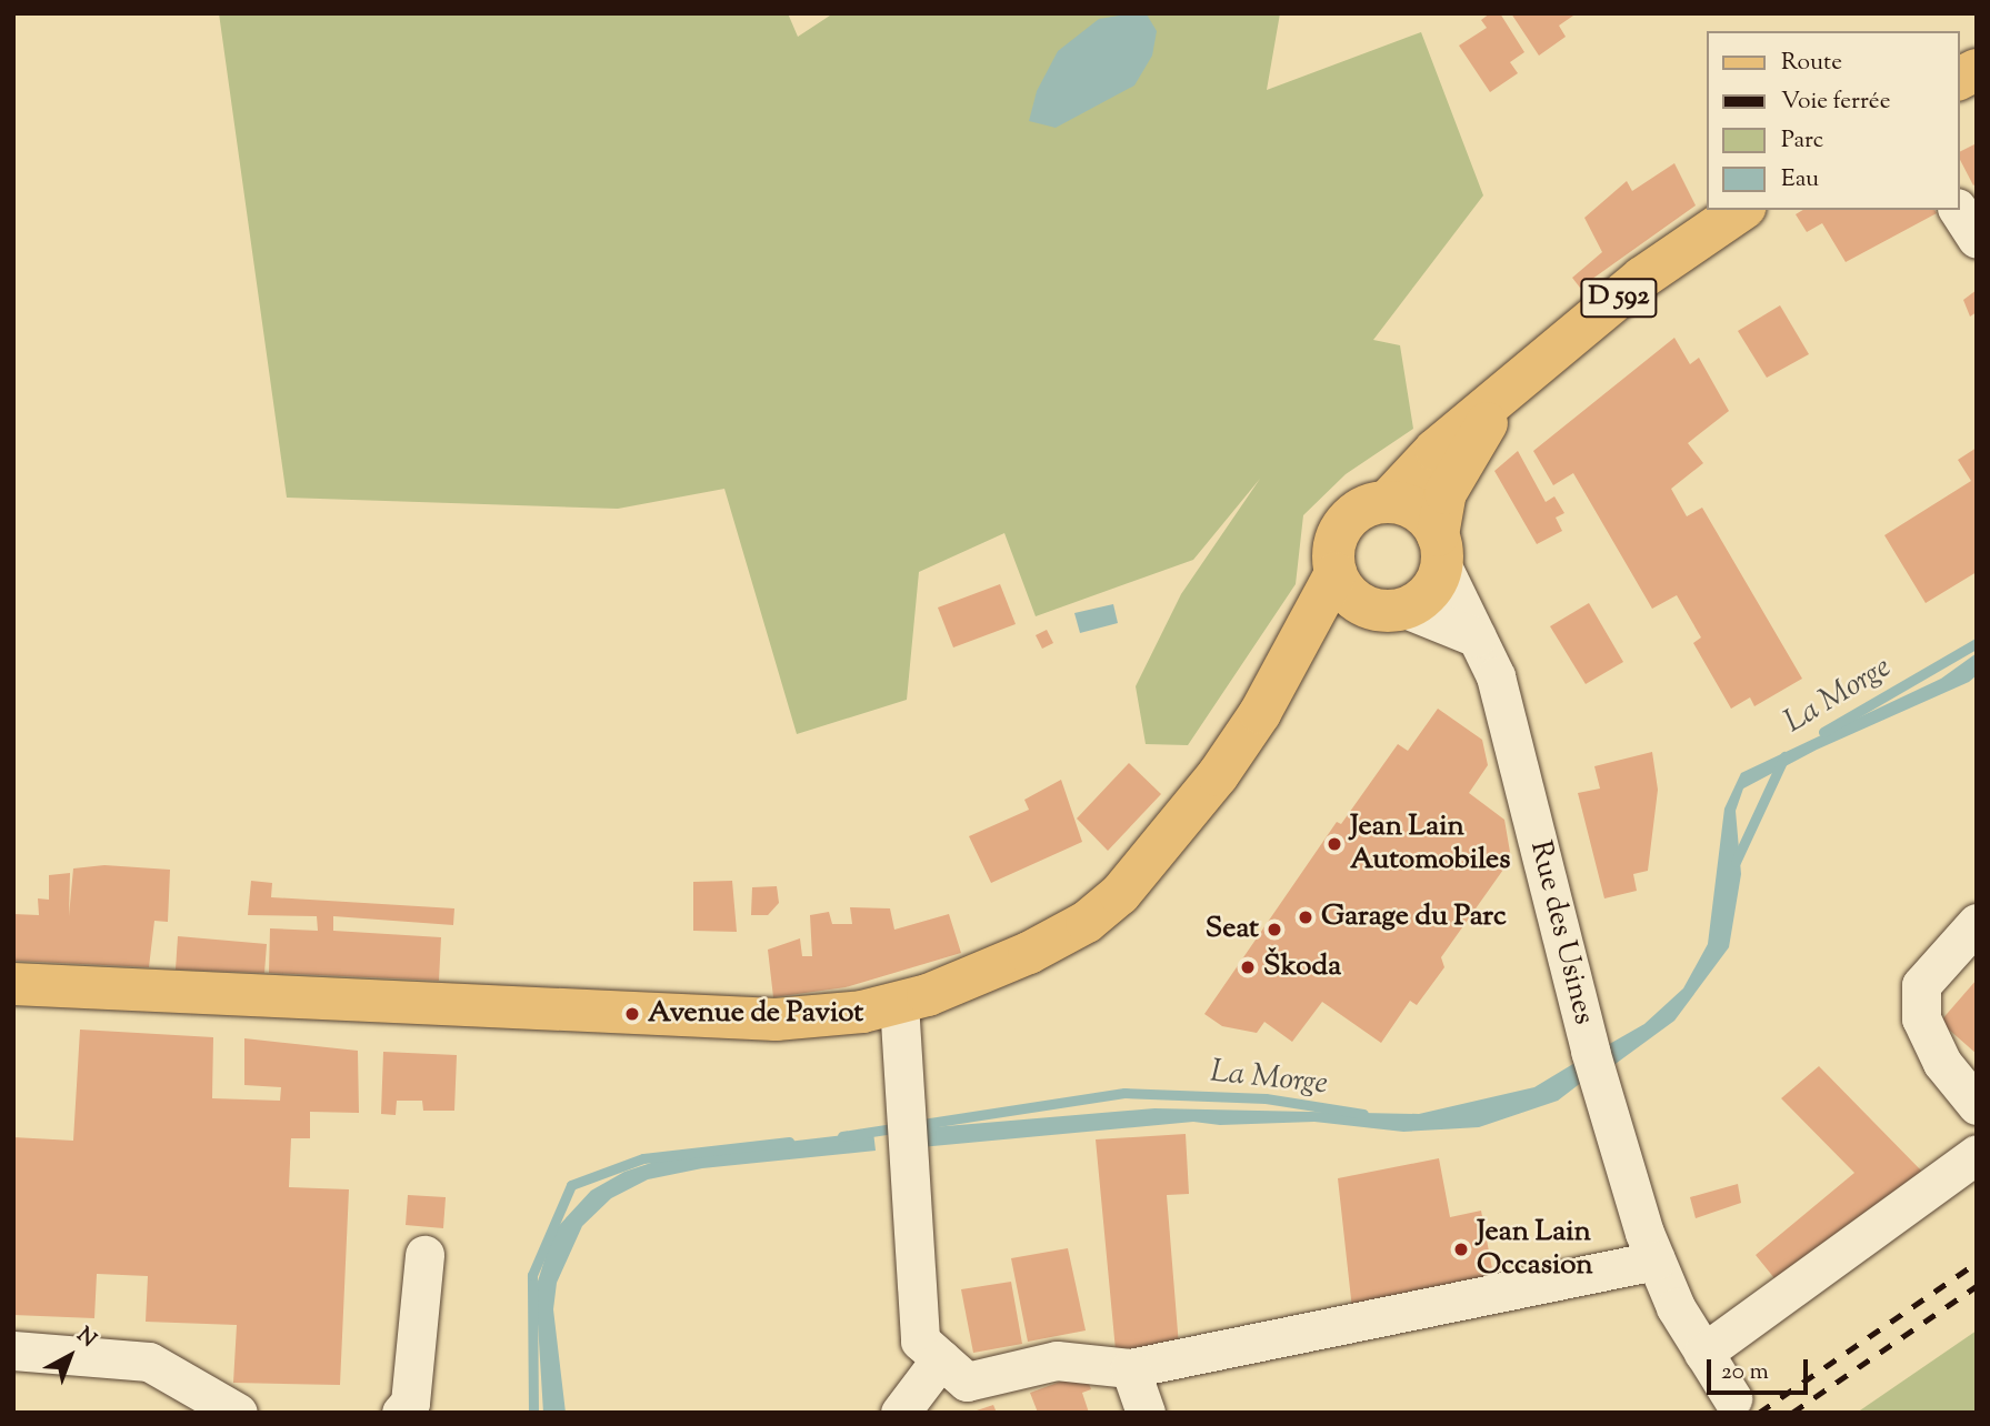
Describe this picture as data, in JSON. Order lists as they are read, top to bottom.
{
  "streets": {
    "main road": ["D 592"],
    "street": ["Rue des Usines"]
  },
  "crossings": [
    ["D 592", "Rue des Usines"]
  ],
  "water": ["La Morge"],
  "places": [
    "Jean Lain Automobiles",
    "Garage du Parc",
    "Seat",
    "Škoda",
    "Avenue de Paviot",
    "Jean Lain Occasion"
  ],
  "legend": [
    "Route",
    "Voie ferrée",
    "Parc",
    "Eau"
  ],
  "scale_bar": "20 m",
  "north": "top right"
}
